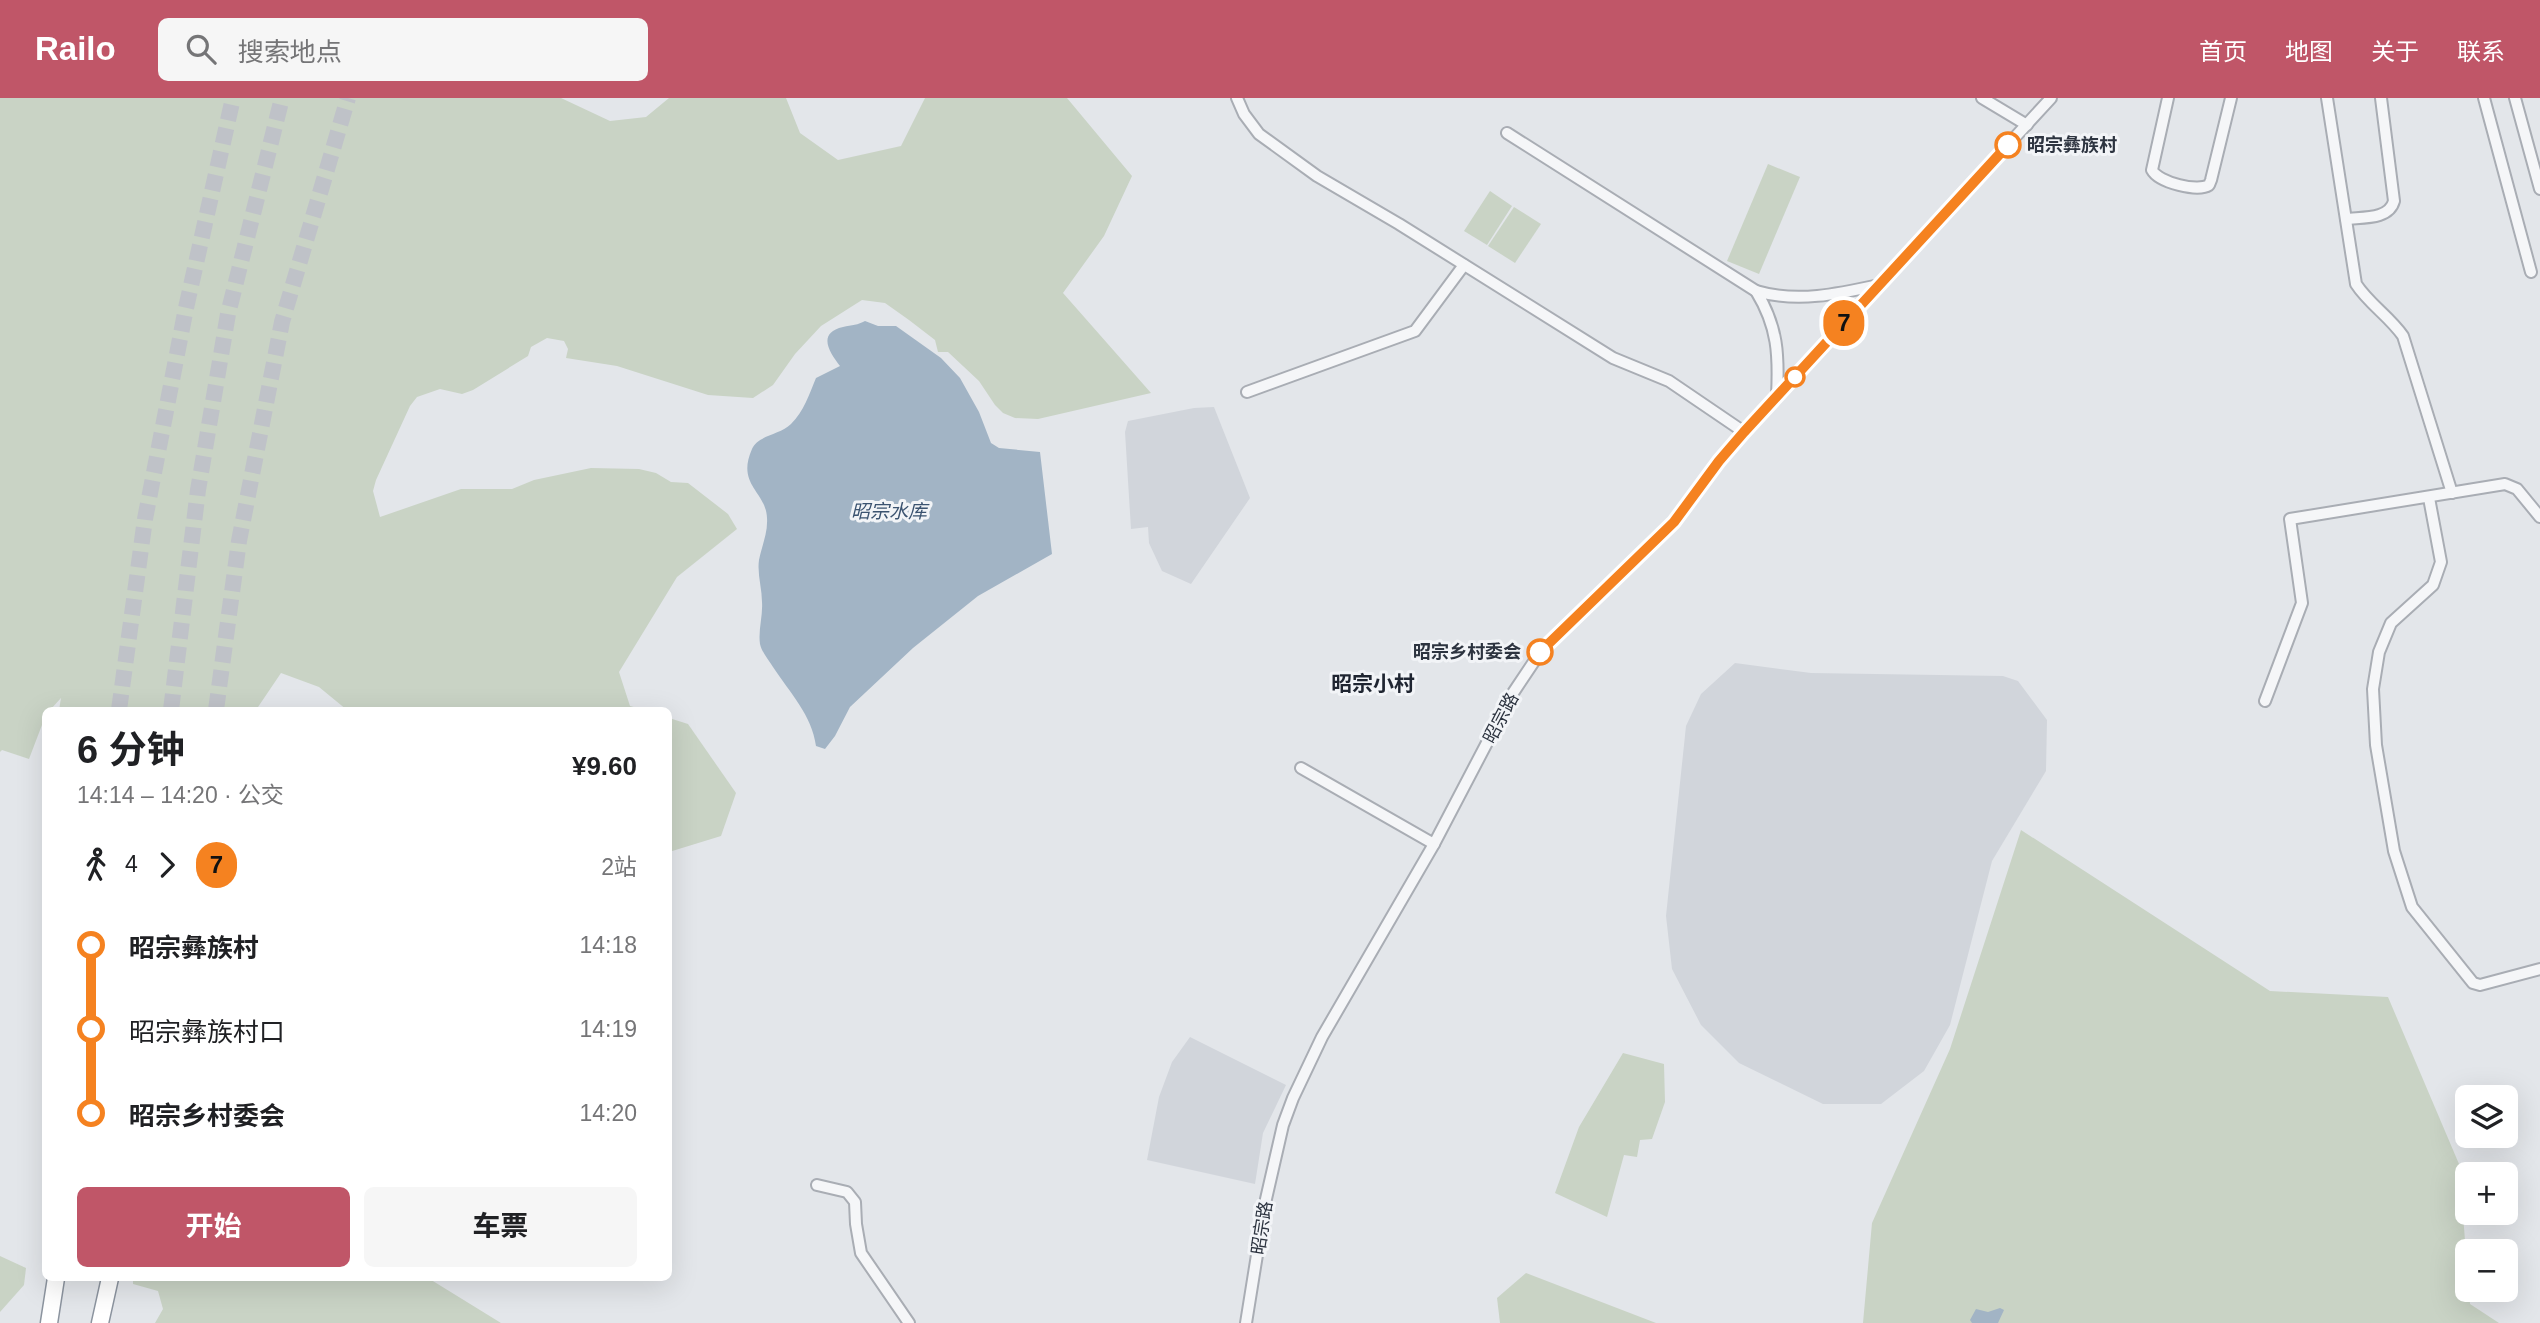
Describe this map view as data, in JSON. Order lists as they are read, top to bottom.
{
  "streets": {
    "street": ["昭宗路"]
  },
  "districts": ["昭宗小村"],
  "water": ["昭宗水库"],
  "places": ["昭宗彝族村", "昭宗乡村委会"],
  "lines": ["bus line 7"],
  "page": {
    "header": "Railo",
    "search": "搜索地点",
    "nav": [
      "首页",
      "地图",
      "关于",
      "联系"
    ],
    "on_map": "7",
    "heading": ["6 分钟", "14:14 – 14:20 · 公交", "¥9.60"],
    "legs": ["4", "7", "2站"],
    "list": [
      {
        "name": "昭宗彝族村",
        "value": "14:18"
      },
      {
        "name": "昭宗彝族村口",
        "value": "14:19"
      },
      {
        "name": "昭宗乡村委会",
        "value": "14:20"
      }
    ],
    "map_buttons": ["+", "−"],
    "buttons": ["开始", "车票"]
  }
}
